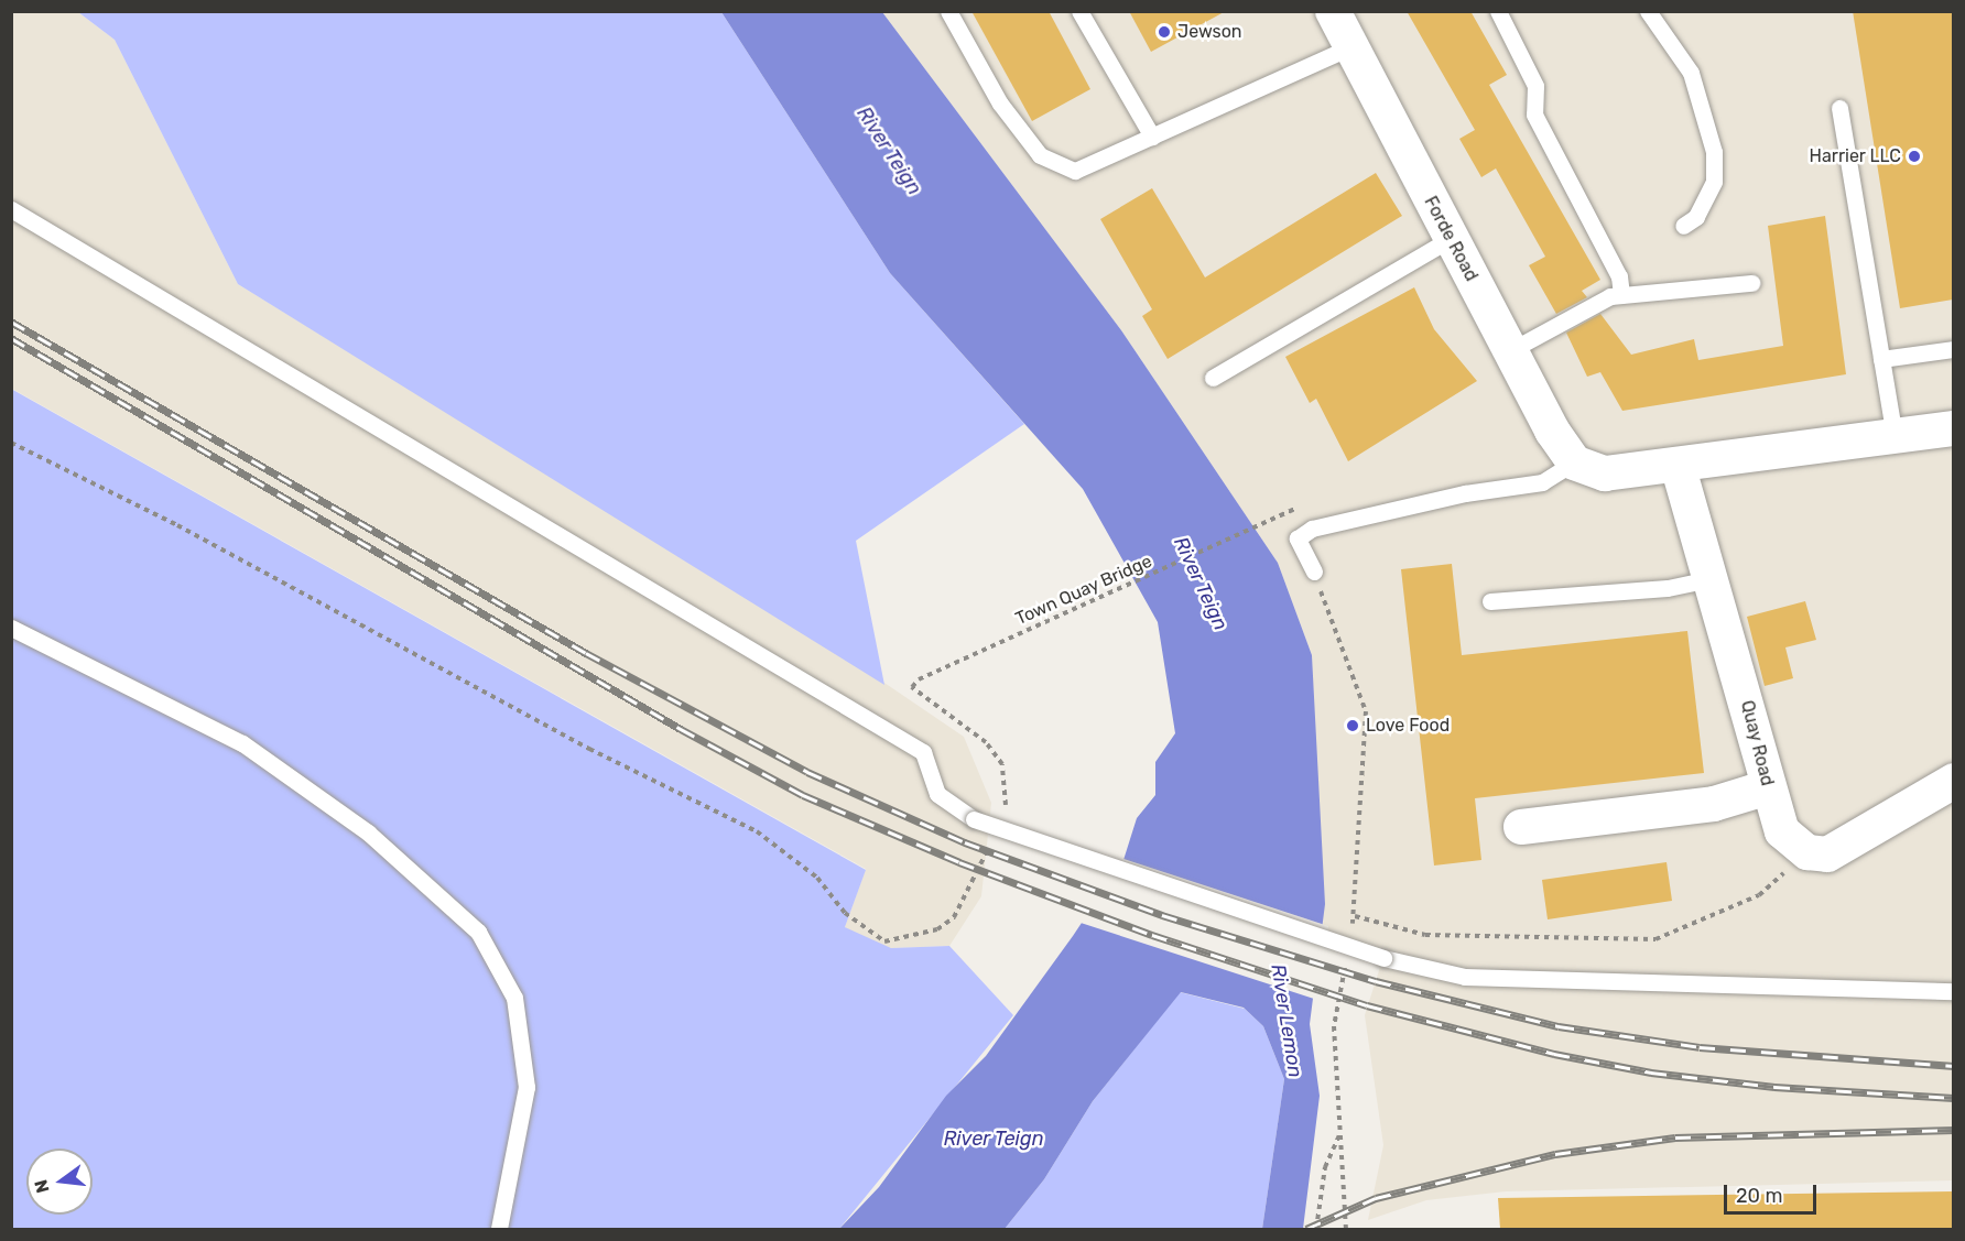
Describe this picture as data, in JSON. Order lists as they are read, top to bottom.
{
  "streets": {
    "street": ["Forde Road", "Quay Road"],
    "path": ["Town Quay Bridge"]
  },
  "water": ["River Teign", "River Lemon"],
  "places": ["Jewson", "Harrier LLC", "Love Food"],
  "scale_bar": "20 m",
  "north": "left"
}
